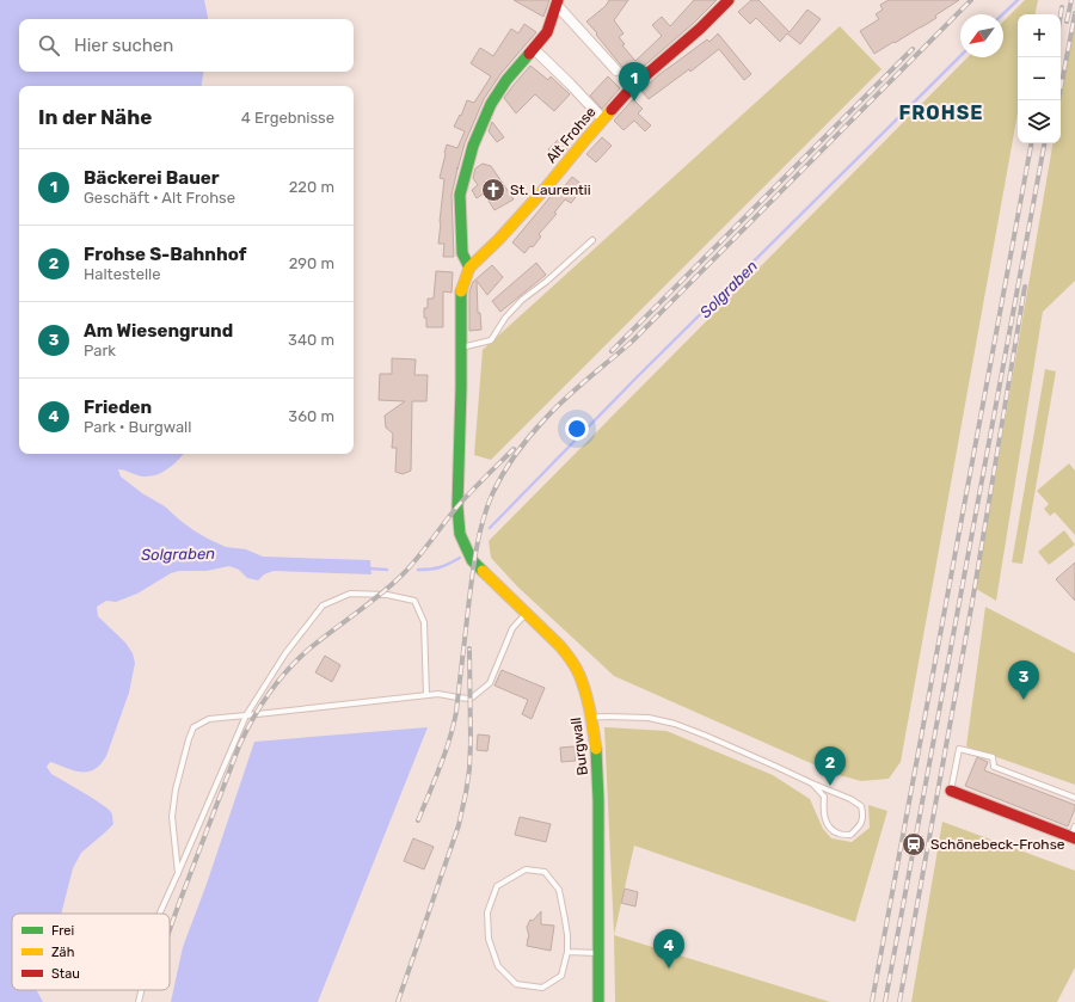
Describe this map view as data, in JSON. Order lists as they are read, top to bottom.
{
  "streets": {
    "street": ["Alt Frohse", "Burgwall"]
  },
  "crossings": [
    ["Alt Frohse", "Burgwall"]
  ],
  "districts": ["FROHSE"],
  "water": ["Solgraben"],
  "places": {
    "church": ["St. Laurentii"],
    "station": ["Schönebeck-Frohse"]
  },
  "legend": ["Frei", "Zäh", "Stau"],
  "north": "bottom left",
  "page": {
    "map_buttons": ["+", "−"],
    "search": "Hier suchen",
    "pins": [
      "1",
      "3",
      "2",
      "4"
    ],
    "heading": ["In der Nähe", "4 Ergebnisse"],
    "list": [
      {
        "mark": "1",
        "name": "Bäckerei Bauer",
        "note": "Geschäft · Alt Frohse",
        "value": "220 m"
      },
      {
        "mark": "2",
        "name": "Frohse S-Bahnhof",
        "note": "Haltestelle",
        "value": "290 m"
      },
      {
        "mark": "3",
        "name": "Am Wiesengrund",
        "note": "Park",
        "value": "340 m"
      },
      {
        "mark": "4",
        "name": "Frieden",
        "note": "Park · Burgwall",
        "value": "360 m"
      }
    ]
  }
}
